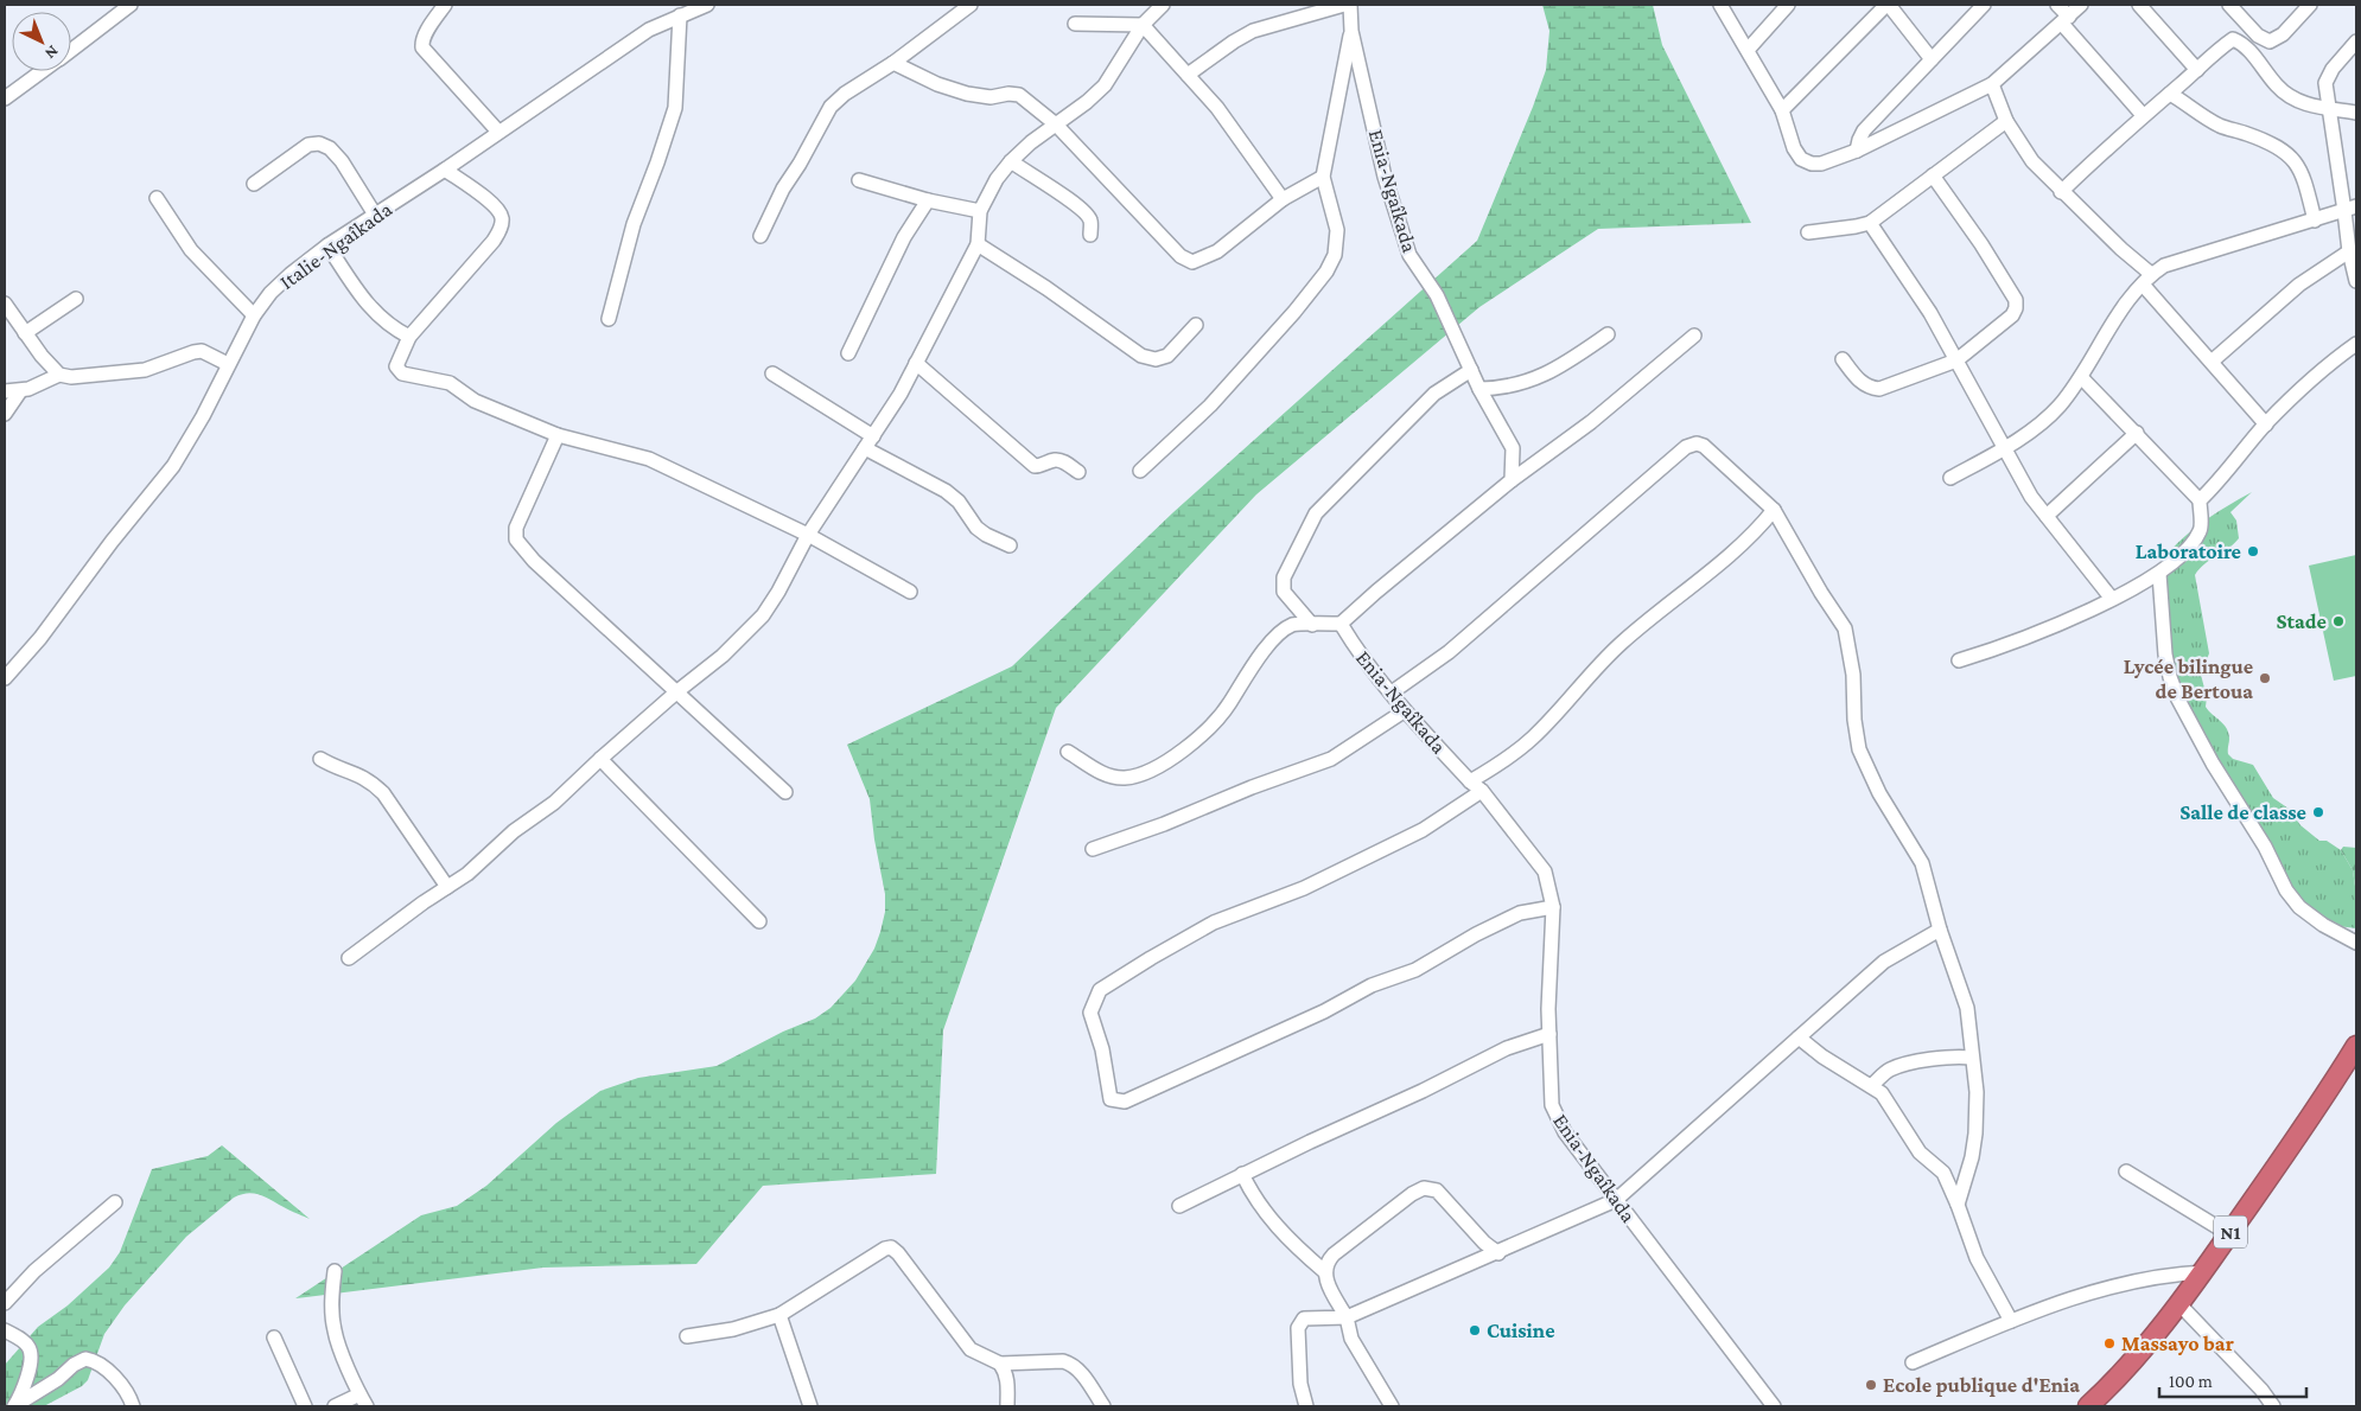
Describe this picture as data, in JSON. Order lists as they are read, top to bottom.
{
  "streets": {
    "highway": ["N1"],
    "street": ["Enia-Ngaîkada", "Italie-Ngaîkada"]
  },
  "places": [
    "Laboratoire",
    "Stade",
    "Lycée bilingue de Bertoua",
    "Salle de classe",
    "Cuisine",
    "Massayo bar",
    "Ecole publique d'Enia"
  ],
  "scale_bar": "100 m",
  "north": "bottom right"
}
